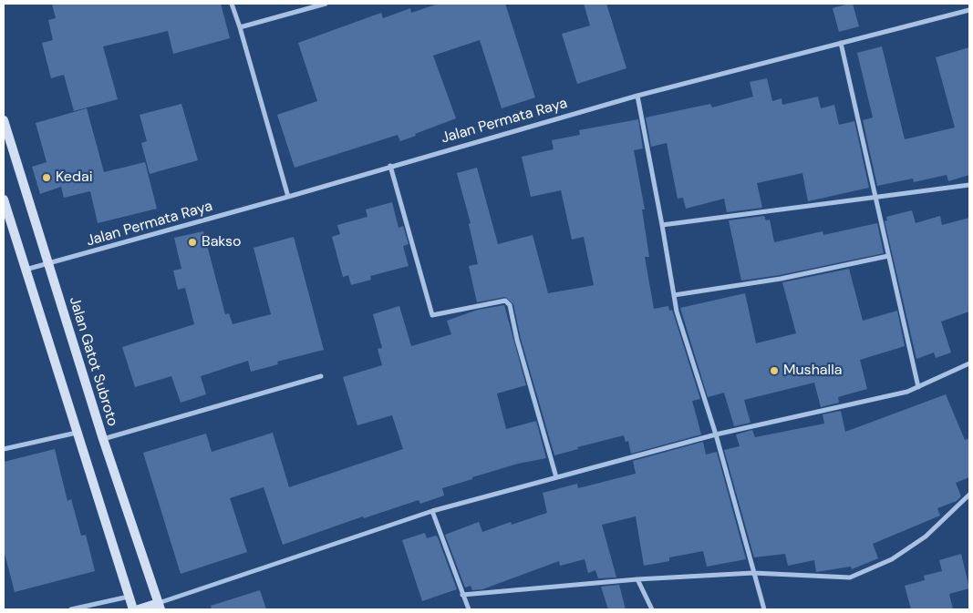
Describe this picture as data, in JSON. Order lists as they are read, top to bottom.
{
  "streets": {
    "street": ["Jalan Permata Raya", "Jalan Gatot Subroto"]
  },
  "crossings": [
    ["Jalan Permata Raya", "Jalan Gatot Subroto"]
  ],
  "places": ["Kedai", "Bakso", "Mushalla"]
}
